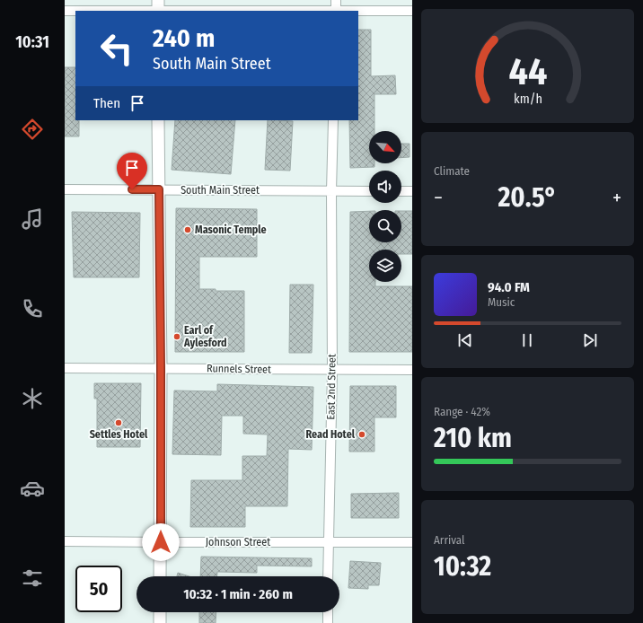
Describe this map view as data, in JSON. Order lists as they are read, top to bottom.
{
  "streets": {
    "street": [
      "South Main Street",
      "Runnels Street",
      "East 2nd Street",
      "Johnson Street"
    ]
  },
  "crossings": [
    ["South Main Street", "East 2nd Street"],
    ["Runnels Street", "East 2nd Street"],
    ["East 2nd Street", "Johnson Street"]
  ],
  "places": [
    "Masonic Temple",
    "Earl of Aylesford",
    "Settles Hotel",
    "Read Hotel"
  ],
  "north": "bottom right",
  "page": {
    "tabs": "10:31",
    "turn": ["240 m", "South Main Street"],
    "then": "Then",
    "tile": [
      "Climate",
      ["Range · 42%", "210 km"],
      ["Arrival", "10:32"]
    ],
    "heat": ["−", "20.5°", "+"],
    "song": ["94.0 FM", "Music"],
    "limit": "50",
    "trip": "10:32 · 1 min · 260 m",
    "gauge": ["44", "km/h"]
  }
}
